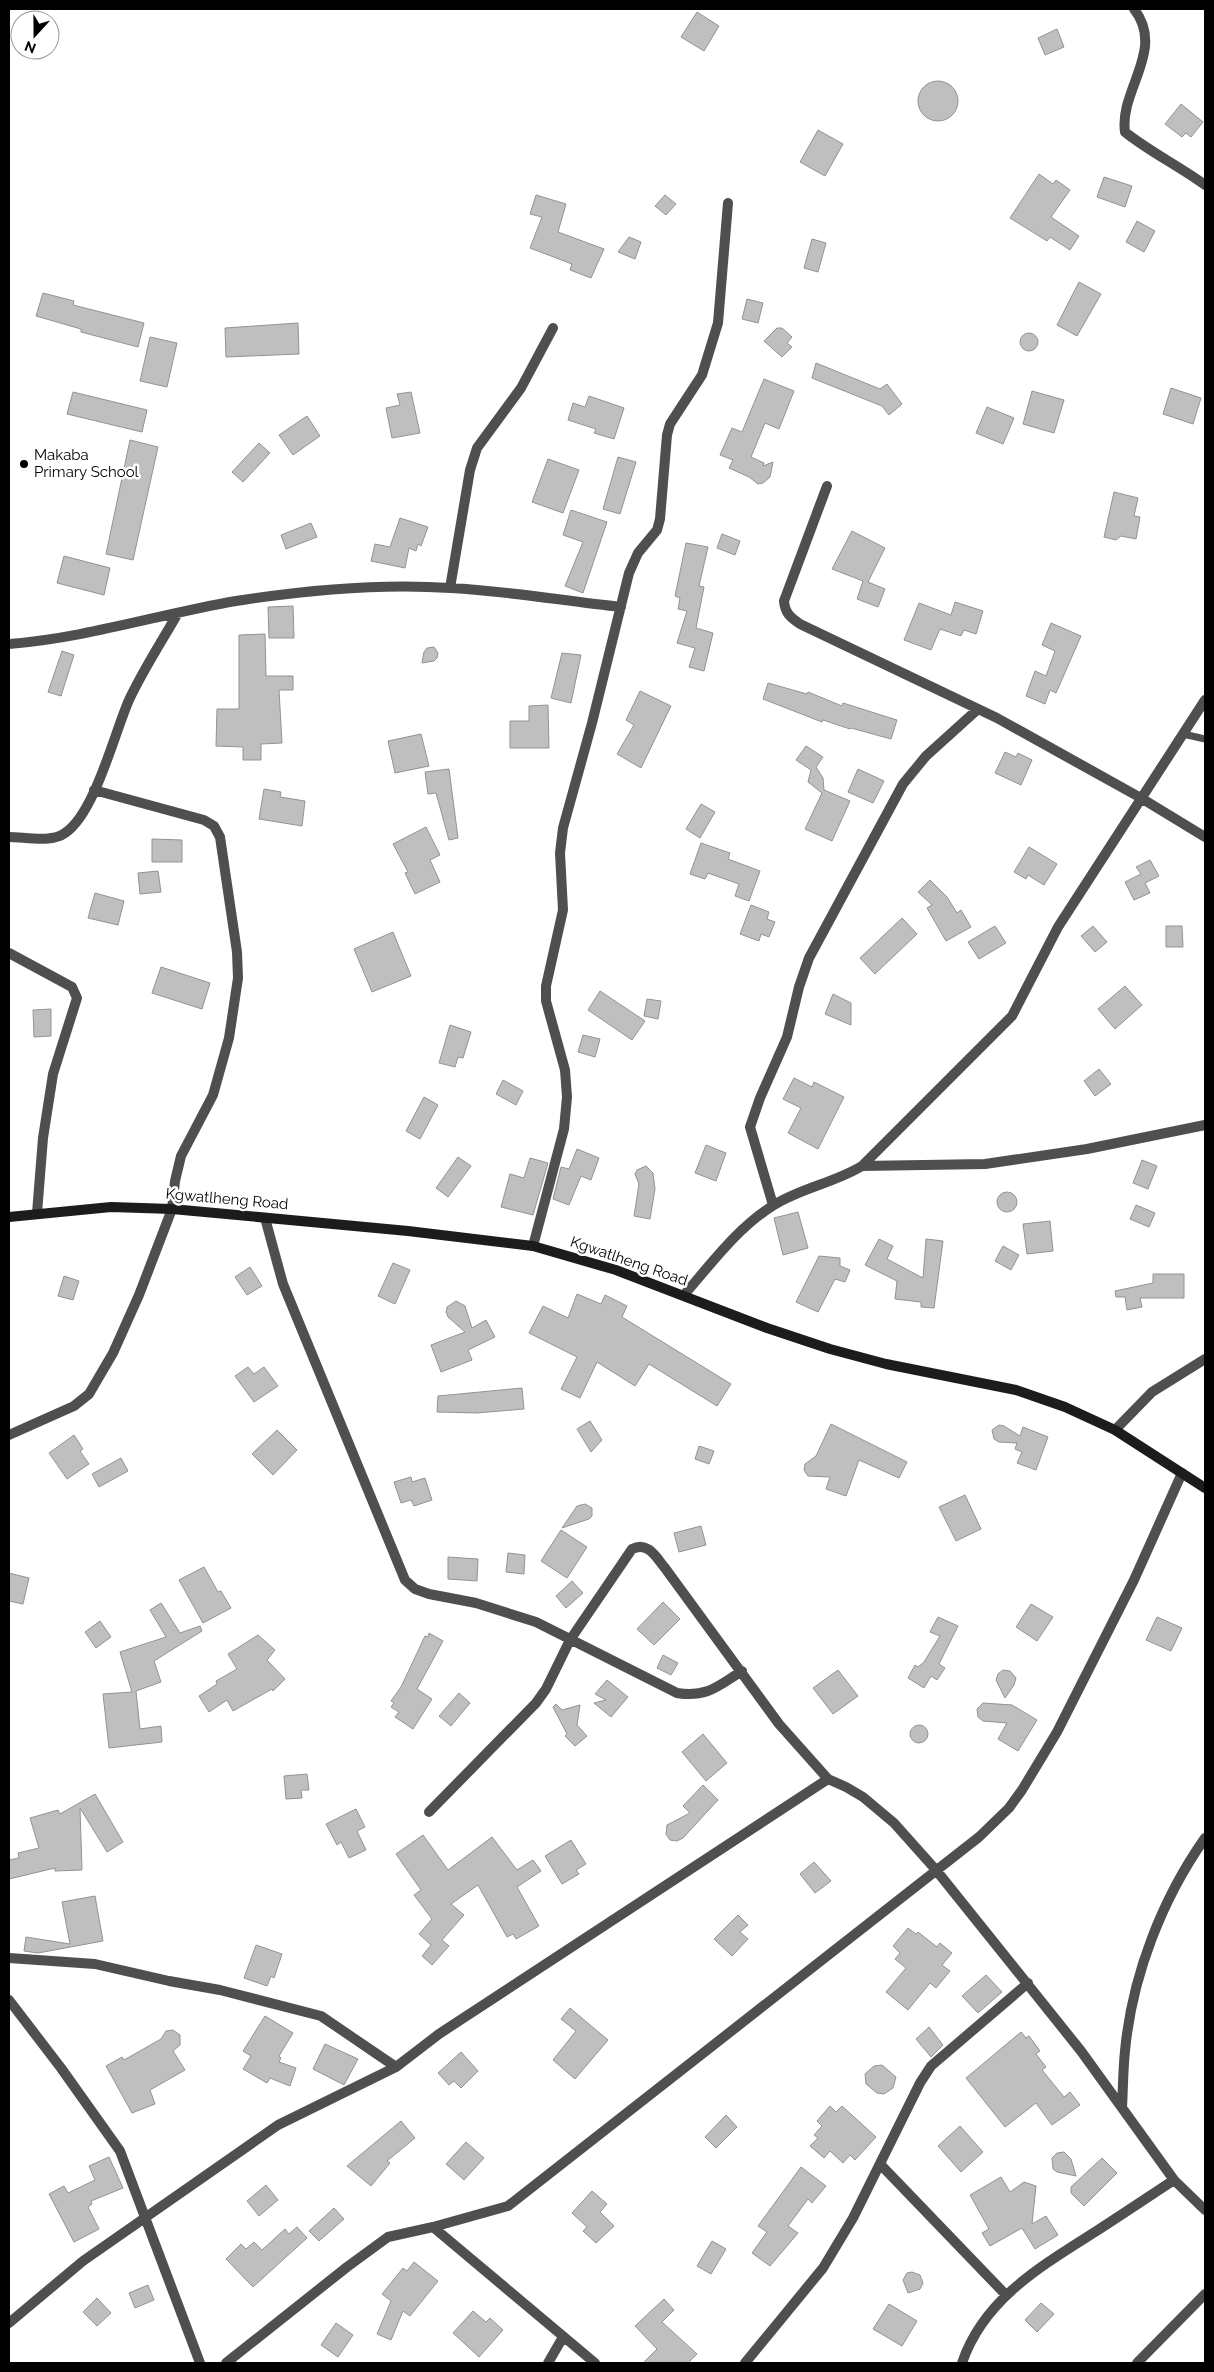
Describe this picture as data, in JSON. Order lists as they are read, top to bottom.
{
  "streets": {
    "street": ["Kgwatlheng Road"]
  },
  "places": ["Makaba Primary School"],
  "north": "bottom"
}
